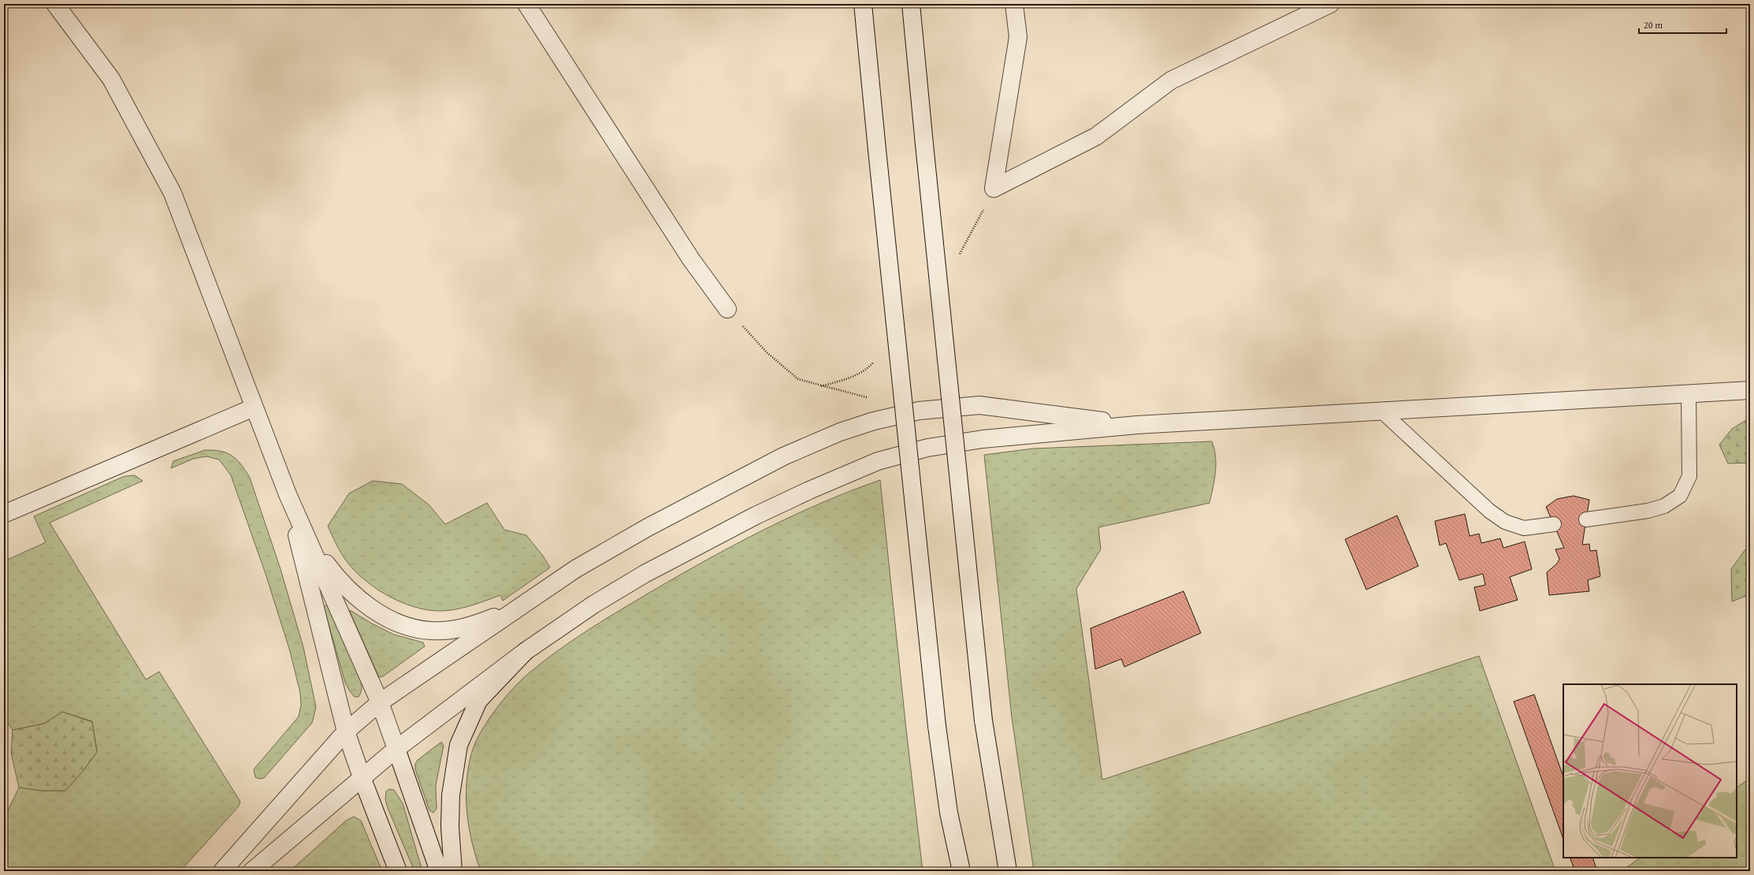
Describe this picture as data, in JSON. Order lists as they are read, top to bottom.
{
  "scale_bar": "20 m"
}
